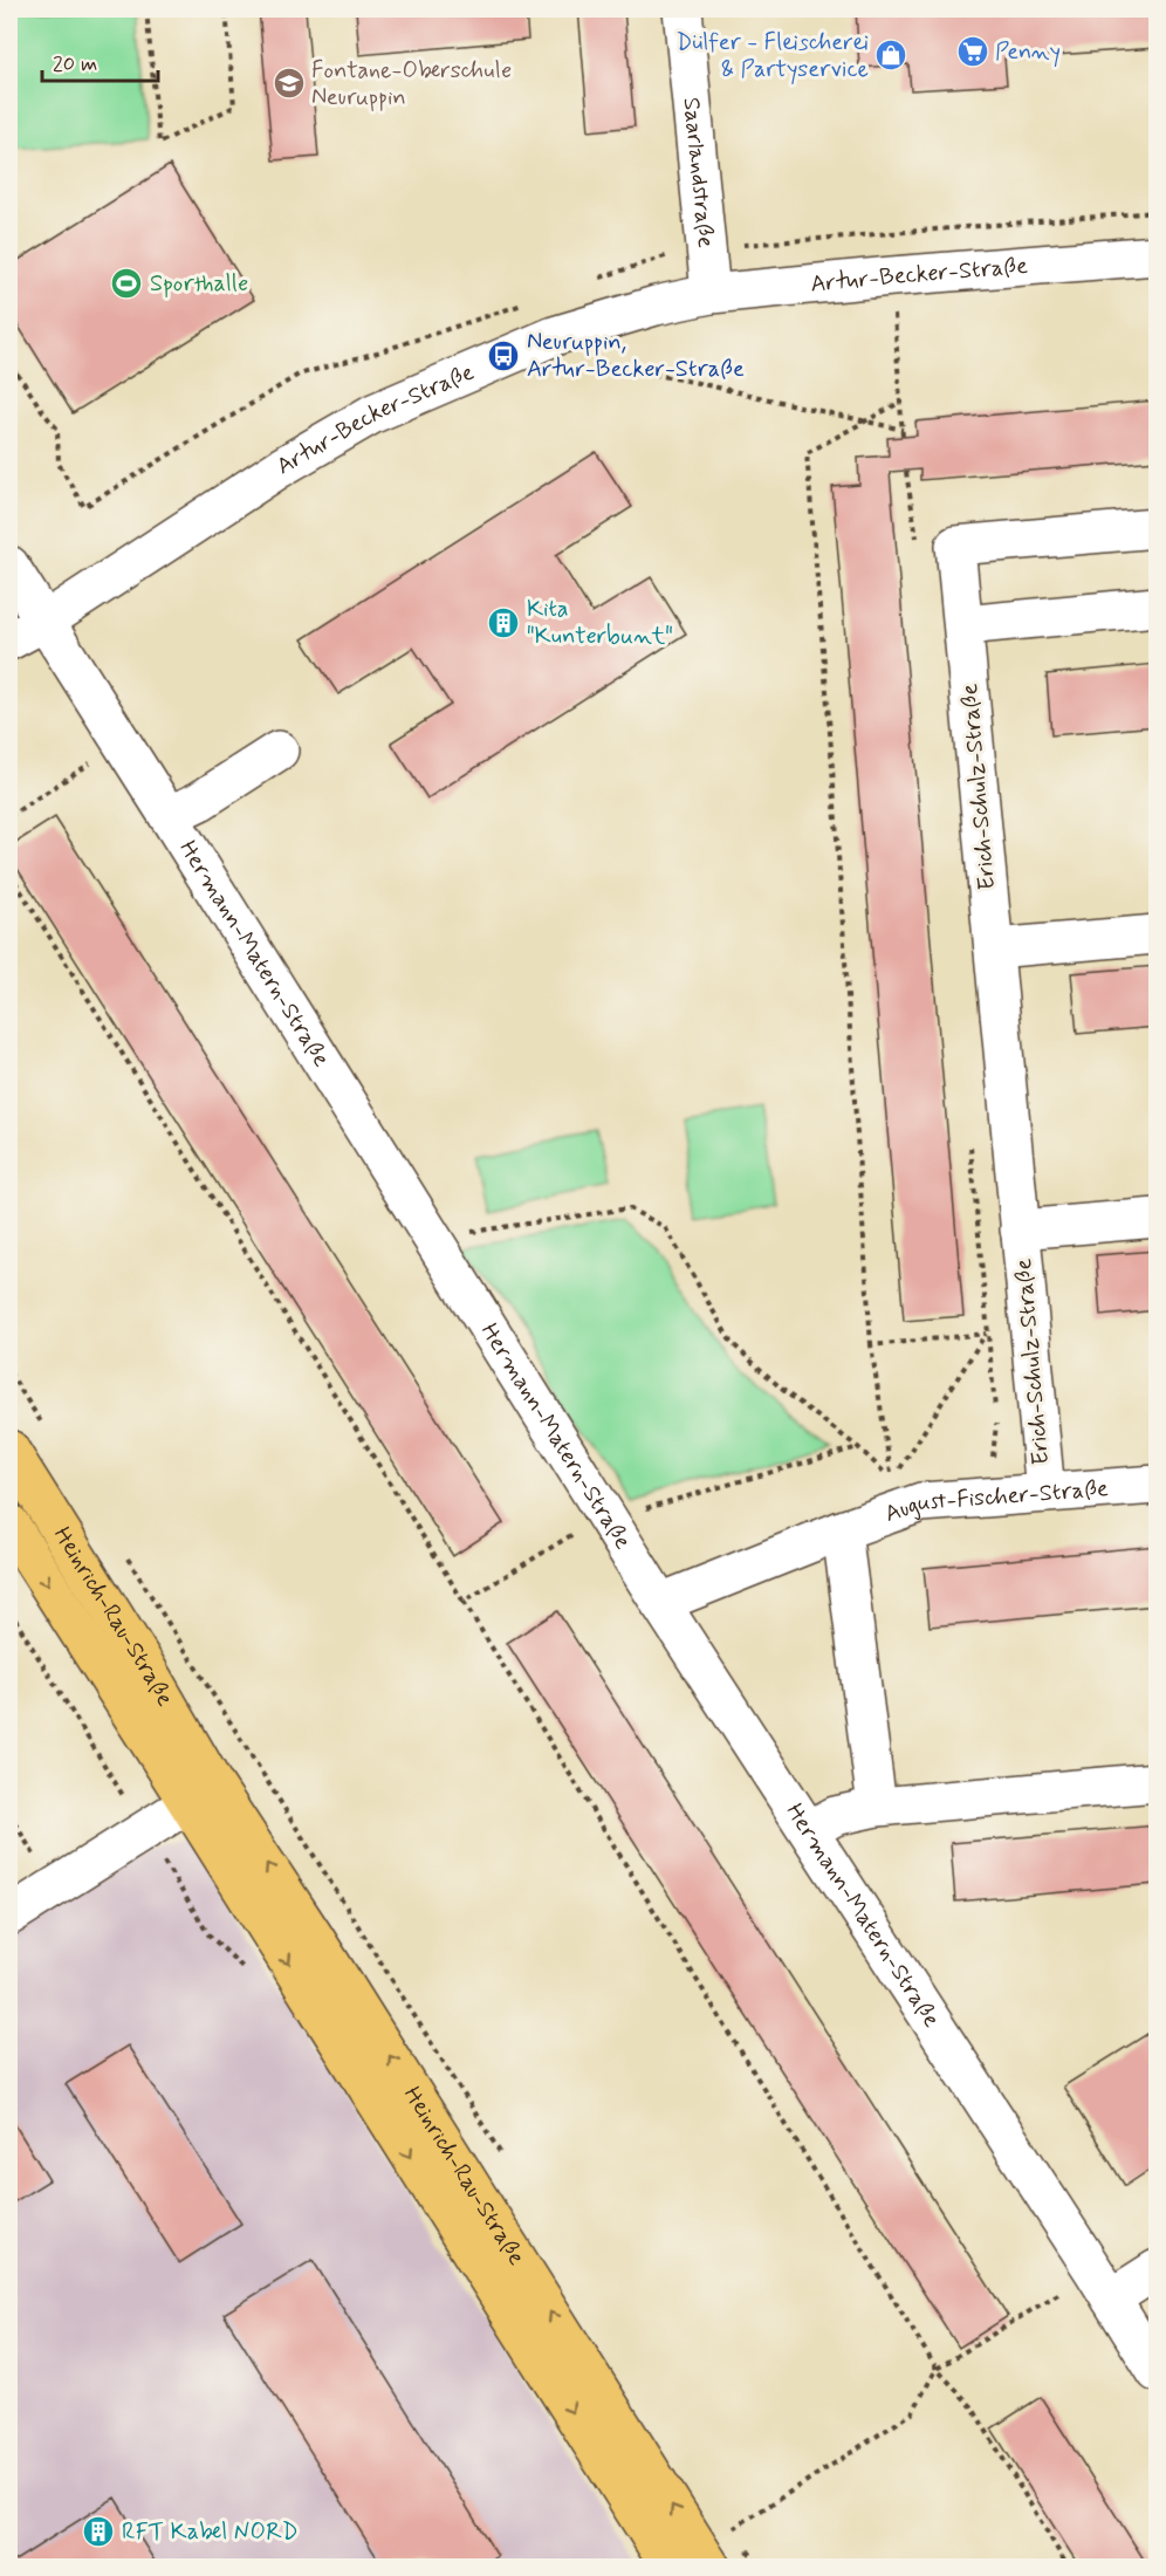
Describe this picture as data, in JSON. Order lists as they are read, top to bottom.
{
  "streets": {
    "main road": ["Heinrich-Rau-Straße"],
    "street": [
      "Saarlandstraße",
      "Artur-Becker-Straße",
      "Erich-Schulz-Straße",
      "Hermann-Matern-Straße",
      "August-Fischer-Straße"
    ]
  },
  "crossings": [
    ["Saarlandstraße", "Artur-Becker-Straße"],
    ["Artur-Becker-Straße", "Hermann-Matern-Straße"],
    ["Erich-Schulz-Straße", "August-Fischer-Straße"],
    ["Hermann-Matern-Straße", "August-Fischer-Straße"]
  ],
  "places": {
    "supermarket": ["Penny"],
    "shop": ["Dülfer - Fleischerei & Partyservice"],
    "school or university": ["Fontane-Oberschule Neuruppin"],
    "sports": ["Sporthalle"],
    "bus stop": ["Neuruppin, Artur-Becker-Straße"],
    "building": ["Kita \"Kunterbunt\"", "RFT Kabel NORD"]
  },
  "scale_bar": "20 m"
}
